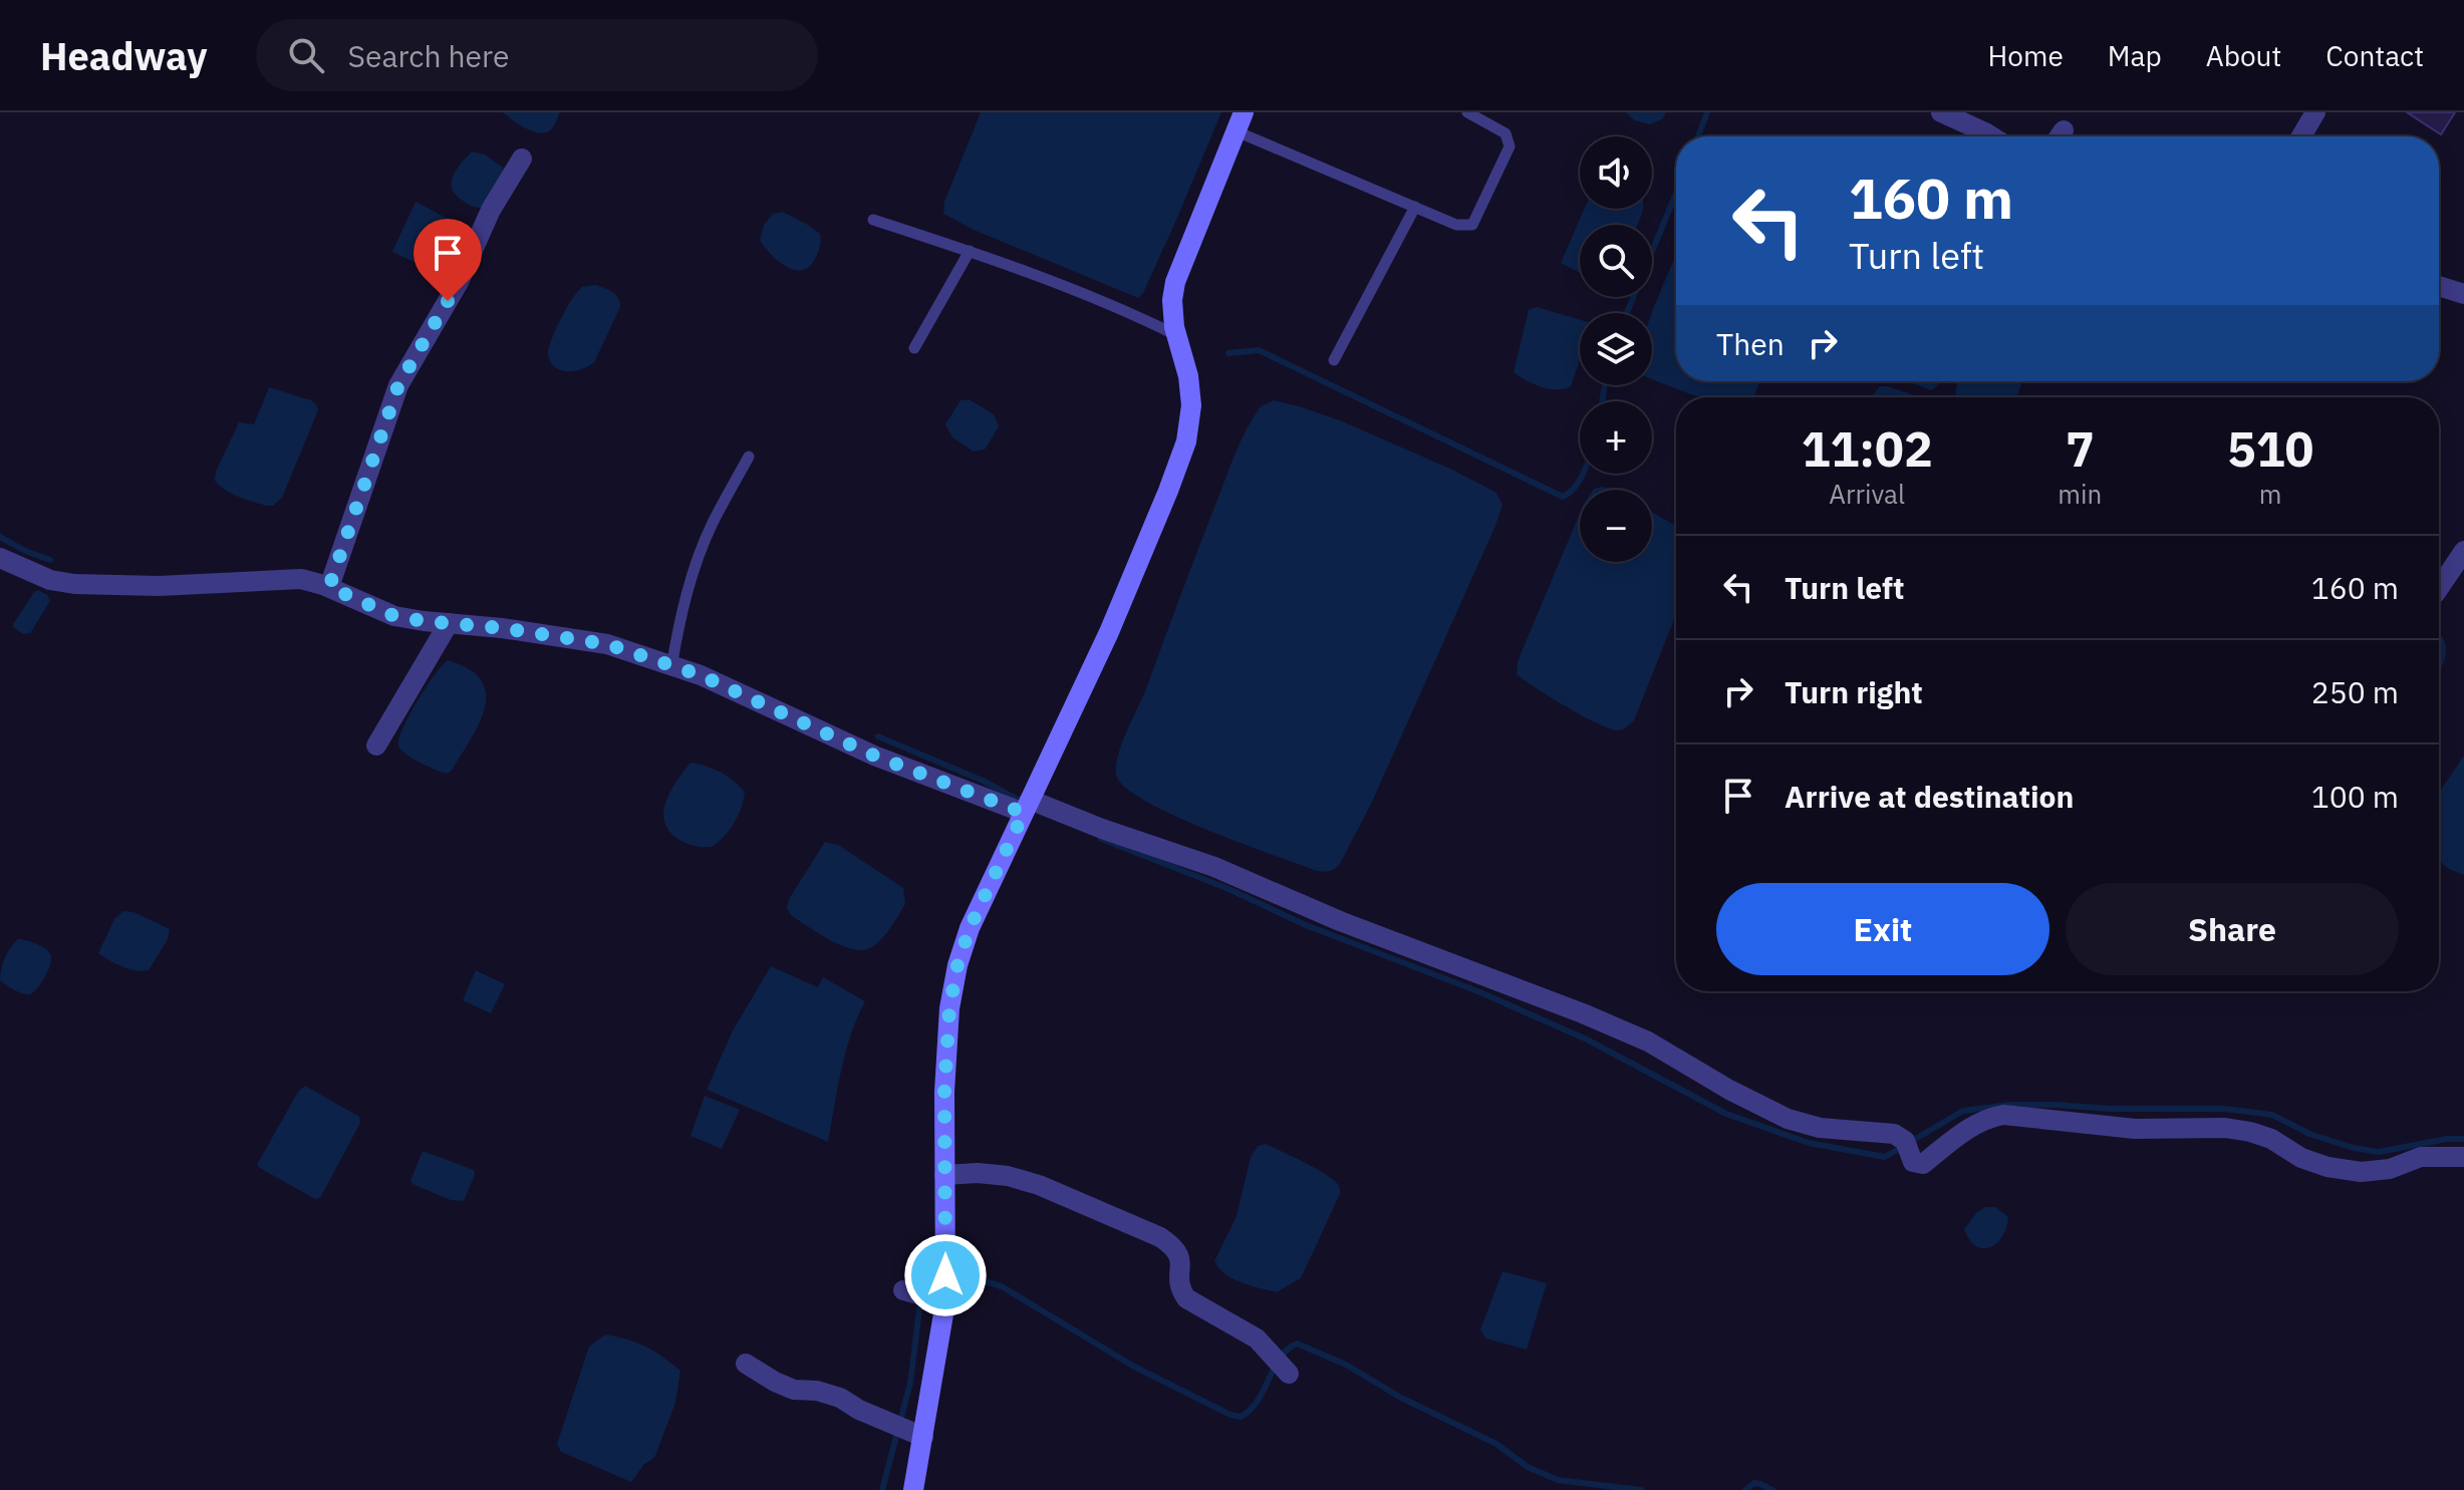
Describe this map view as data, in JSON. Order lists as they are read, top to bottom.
{
  "page": {
    "header": "Headway",
    "search": "Search here",
    "nav": [
      "Home",
      "Map",
      "About",
      "Contact"
    ],
    "map_buttons": ["+", "−"],
    "turn": ["160 m", "Turn left"],
    "then": "Then",
    "eta": [
      "11:02",
      "Arrival",
      "7",
      "min",
      "510",
      "m"
    ],
    "list": [
      {
        "name": "Turn left",
        "value": "160 m"
      },
      {
        "name": "Turn right",
        "value": "250 m"
      },
      {
        "name": "Arrive at destination",
        "value": "100 m"
      }
    ],
    "buttons": ["Exit", "Share"]
  }
}
